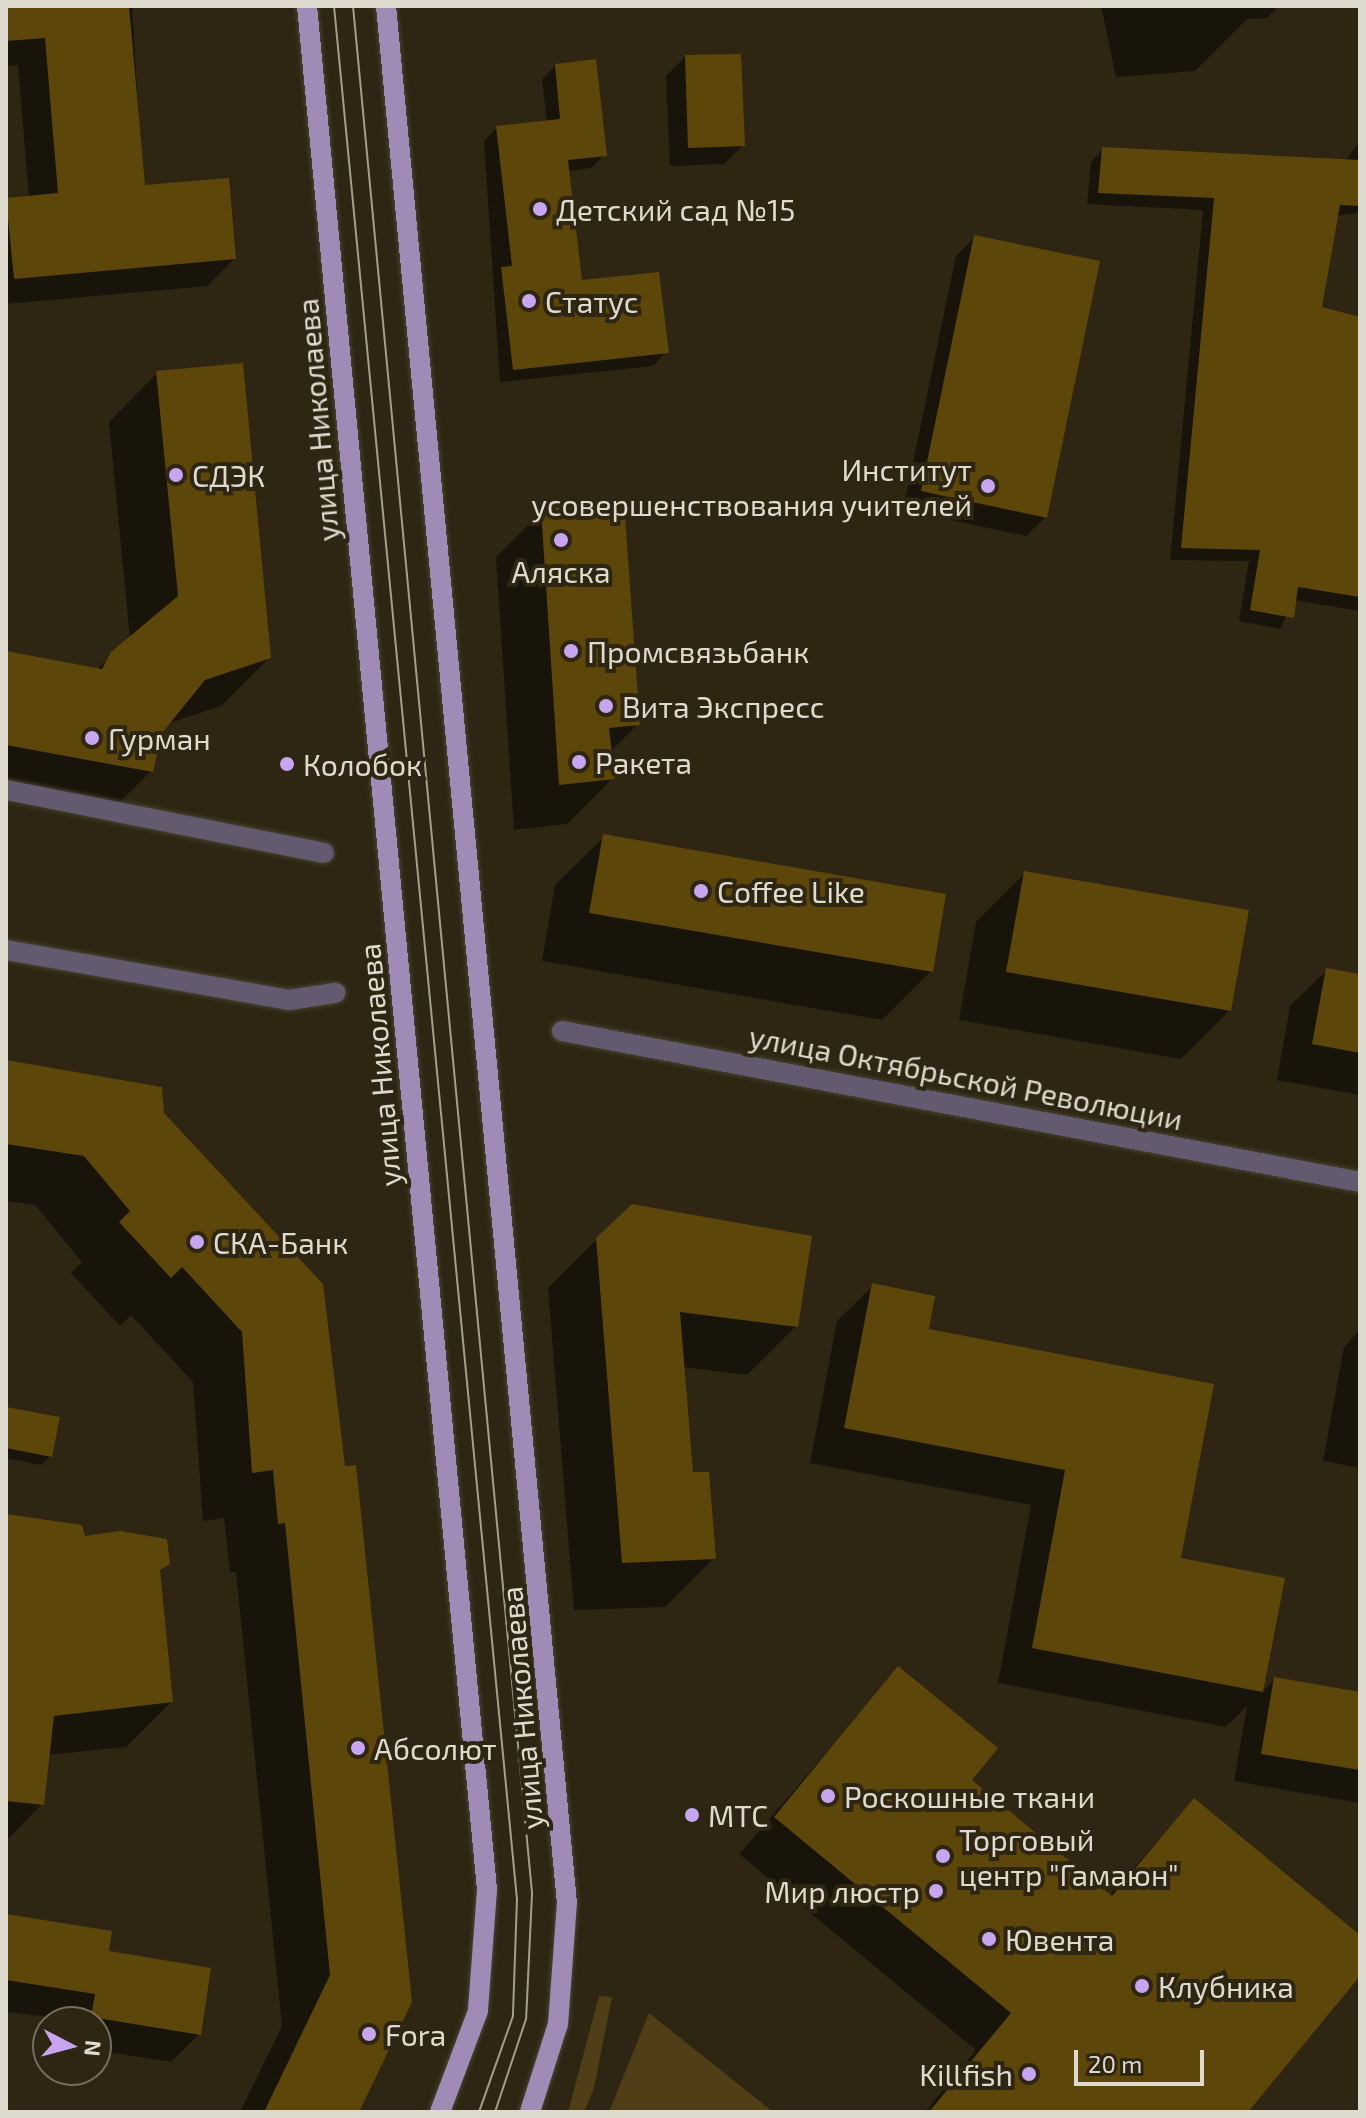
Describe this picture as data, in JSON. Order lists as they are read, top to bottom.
{
  "streets": {
    "main road": ["улица Николаева"],
    "street": ["улица Октябрьской Революции"]
  },
  "places": [
    "Детский сад №15",
    "Статус",
    "СДЭК",
    "Институт усовершенствования учителей",
    "Аляска",
    "Промсвязьбанк",
    "Вита Экспресс",
    "Гурман",
    "Ракета",
    "Колобок",
    "Coffee Like",
    "СКА-Банк",
    "Абсолют",
    "Роскошные ткани",
    "МТС",
    "Торговый центр \"Гамаюн\"",
    "Мир люстр",
    "Ювента",
    "Клубника",
    "Fora",
    "Killfish"
  ],
  "scale_bar": "20 m",
  "north": "right"
}
